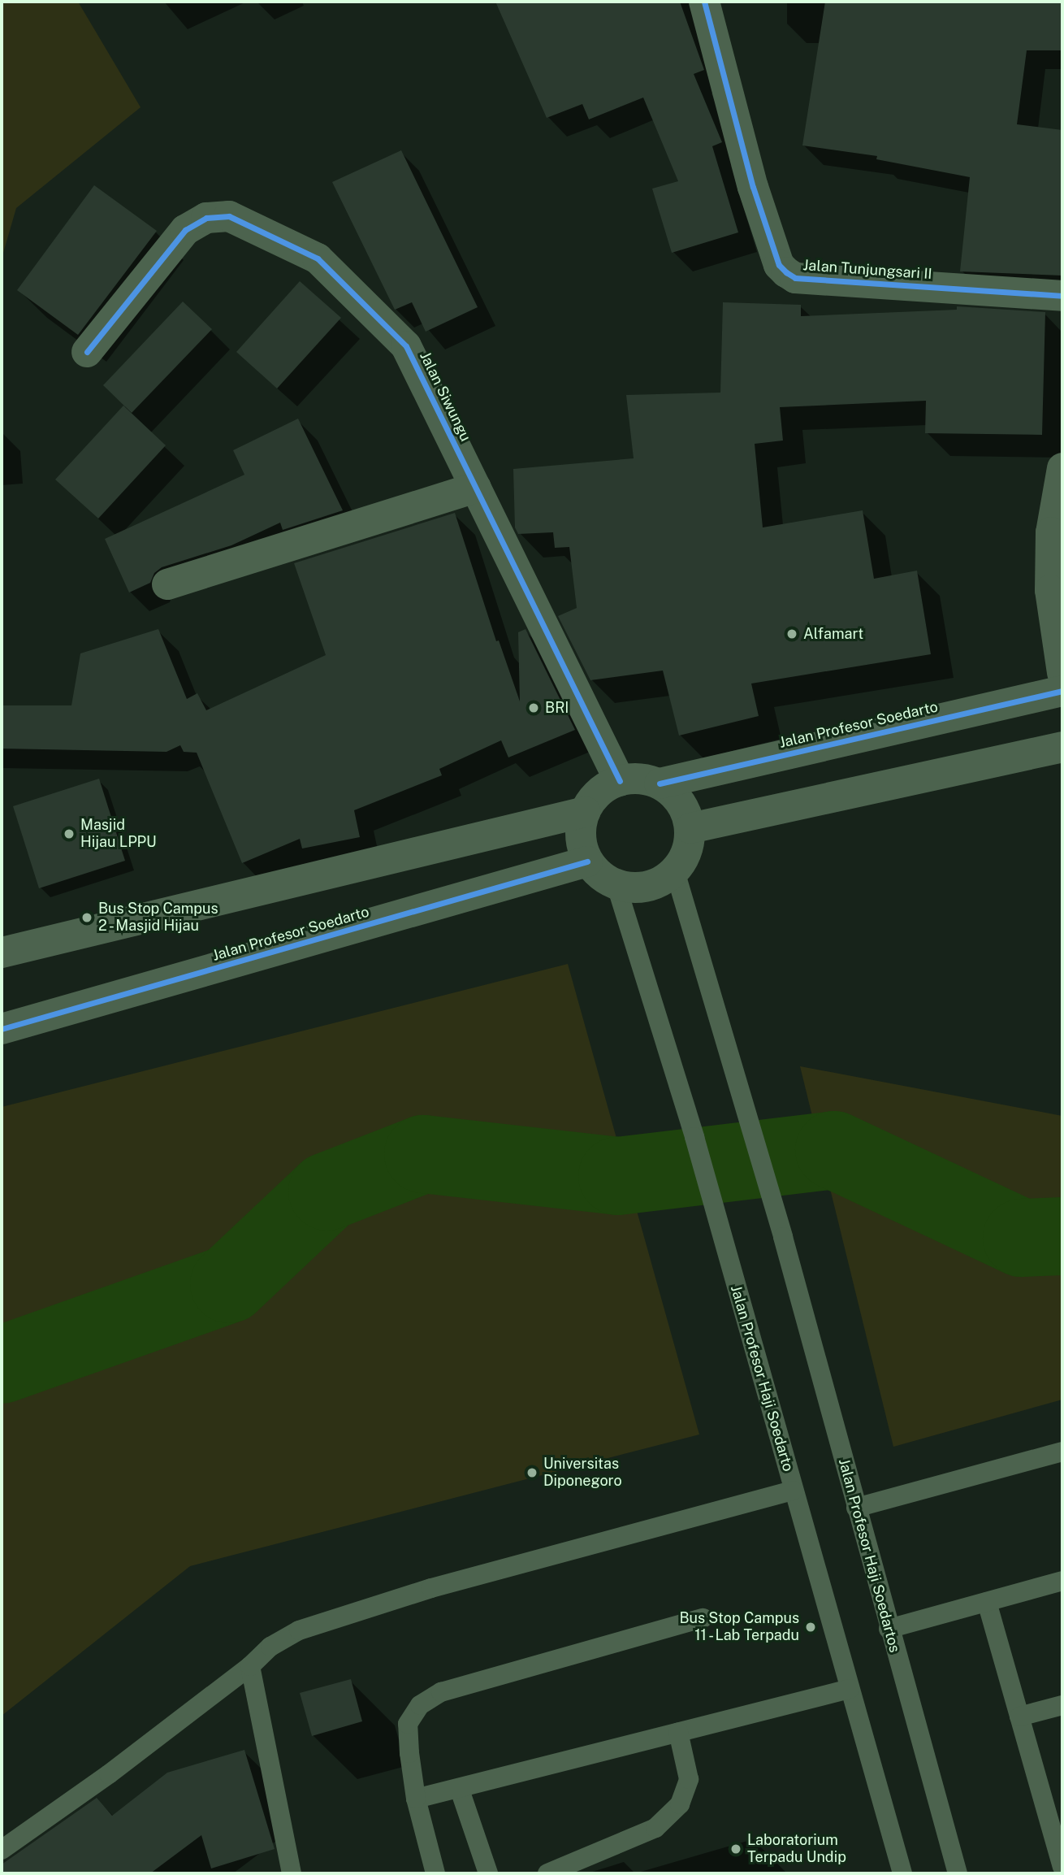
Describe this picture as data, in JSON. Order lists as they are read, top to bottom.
{
  "streets": {
    "street": ["Jalan Tunjungsari II", "Jalan Siwungu", "Jalan Profesor Soedarto"],
    "lane": ["Jalan Profesor Haji Soedarto", "Jalan Profesor Haji Soedartos"]
  },
  "crossings": [
    ["Jalan Siwungu", "Jalan Profesor Soedarto"],
    ["Jalan Siwungu", "Jalan Profesor Haji Soedarto"],
    ["Jalan Siwungu", "Jalan Profesor Haji Soedartos"],
    ["Jalan Profesor Soedarto", "Jalan Profesor Haji Soedarto"],
    ["Jalan Profesor Soedarto", "Jalan Profesor Haji Soedartos"],
    ["Jalan Profesor Haji Soedarto", "Jalan Profesor Haji Soedartos"]
  ],
  "places": [
    "Alfamart",
    "BRI",
    "Masjid Hijau LPPU",
    "Bus Stop Campus 2 - Masjid Hijau",
    "Universitas Diponegoro",
    "Bus Stop Campus 11 - Lab Terpadu",
    "Laboratorium Terpadu Undip"
  ]
}
